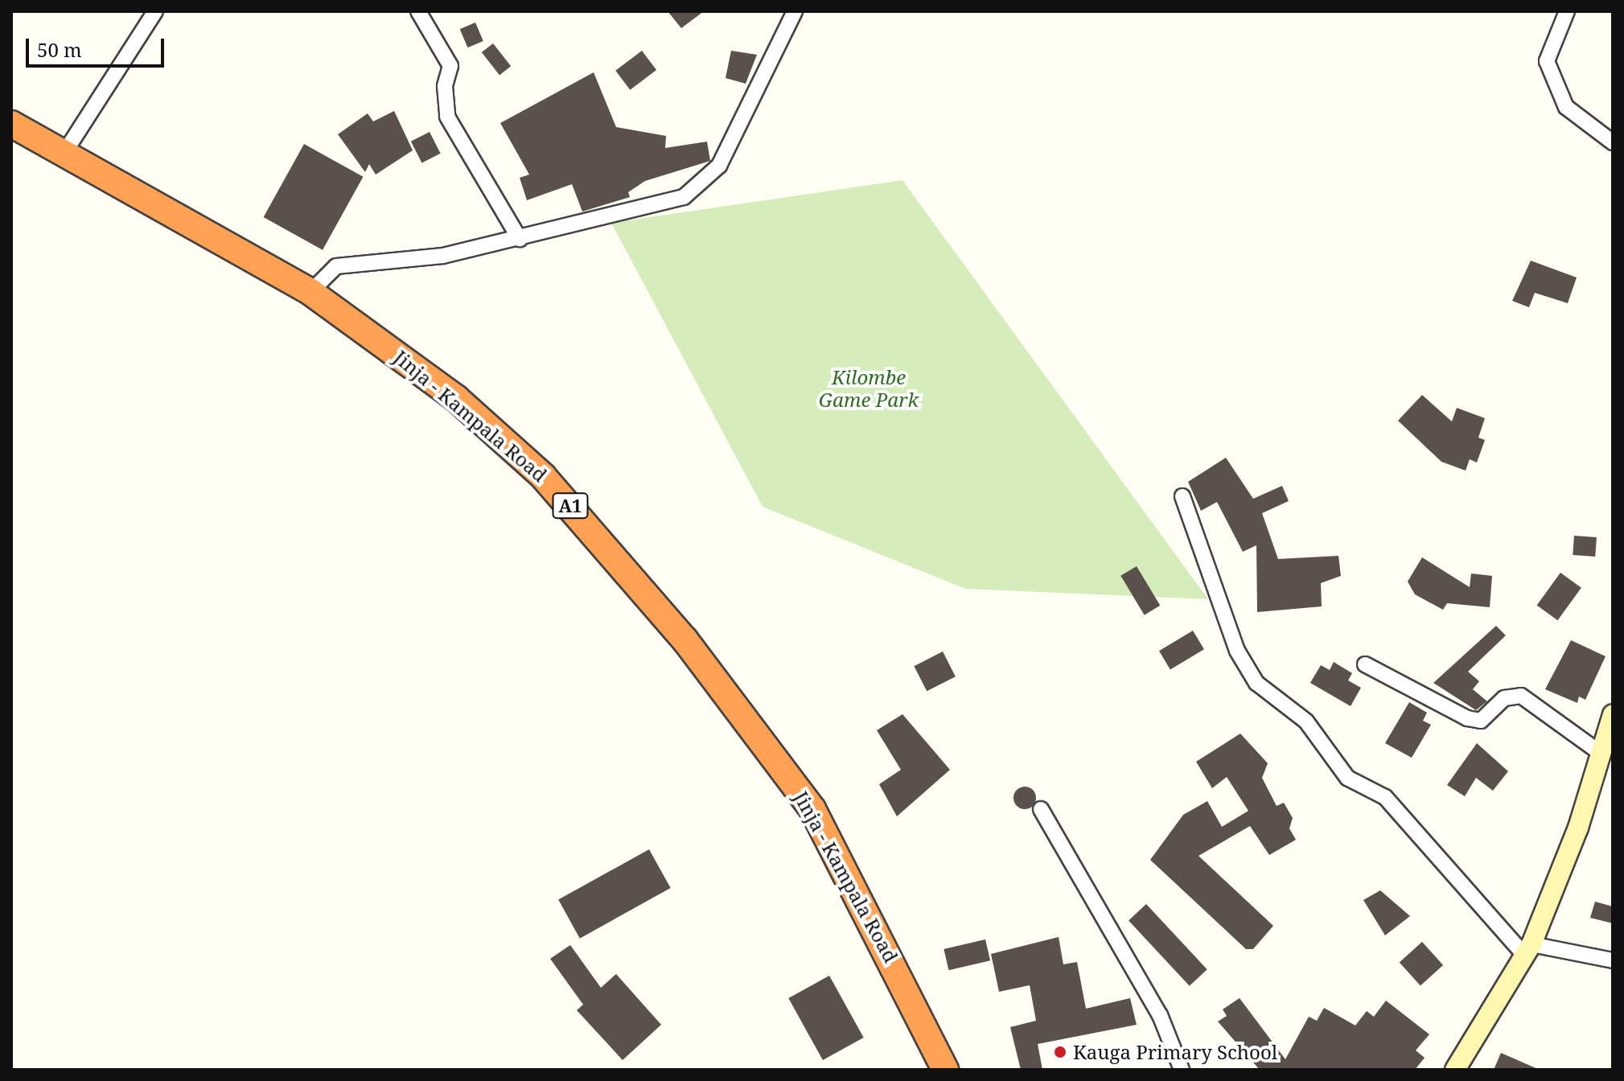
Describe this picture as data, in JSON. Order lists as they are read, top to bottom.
{
  "streets": {
    "highway": ["Jinja - Kampala Road", "A1"]
  },
  "parks": ["Kilombe Game Park"],
  "places": ["Kauga Primary School"],
  "scale_bar": "50 m"
}
